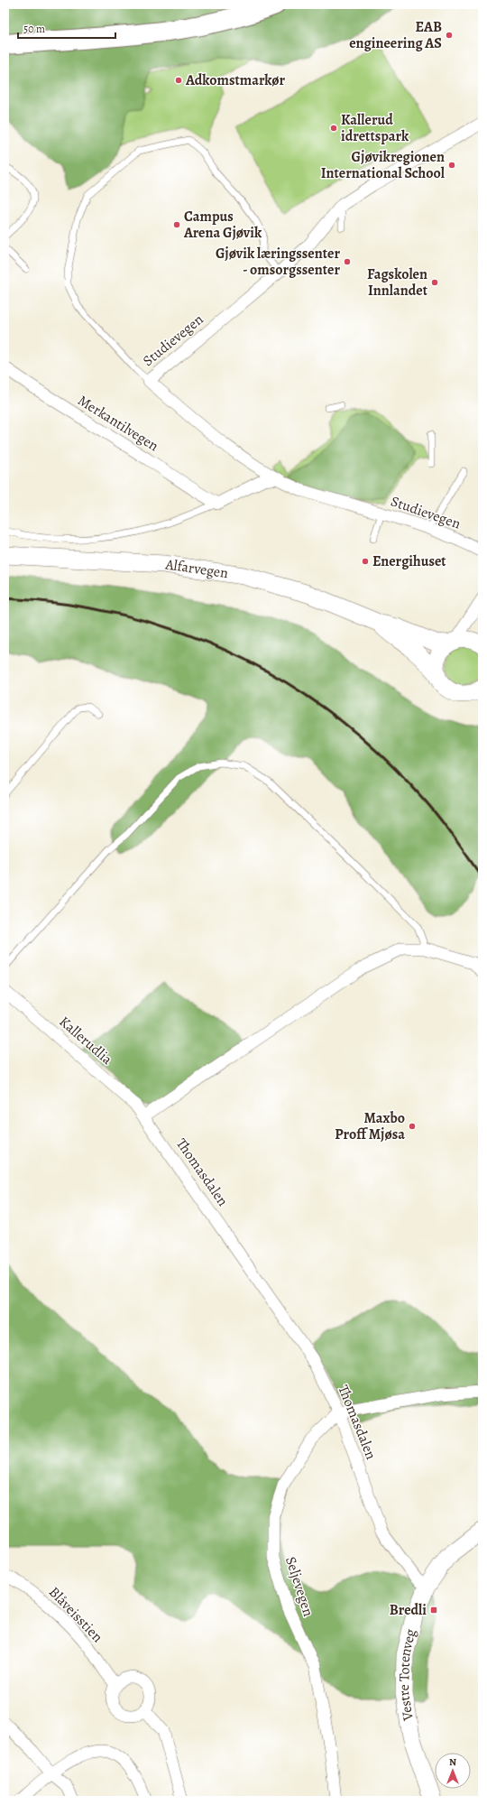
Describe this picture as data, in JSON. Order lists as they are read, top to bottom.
{
  "streets": {
    "main road": ["Alfarvegen", "Vestre Totenveg"],
    "street": [
      "Studievegen",
      "Merkantilvegen",
      "Kallerudlia",
      "Thomasdalen",
      "Seljevegen",
      "Blåveisstien"
    ]
  },
  "crossings": [
    ["Kallerudlia", "Thomasdalen"],
    ["Thomasdalen", "Seljevegen"],
    ["Thomasdalen", "Vestre Totenveg"]
  ],
  "places": {
    "other": [
      "EAB engineering AS",
      "Adkomstmarkør",
      "Kallerud idrettspark",
      "Gjøvikregionen International School",
      "Campus Arena Gjøvik",
      "Gjøvik læringssenter - omsorgssenter",
      "Fagskolen Innlandet",
      "Energihuset",
      "Maxbo Proff Mjøsa"
    ],
    "transit": ["Bredli"]
  },
  "scale_bar": "50 m",
  "north": "top"
}
